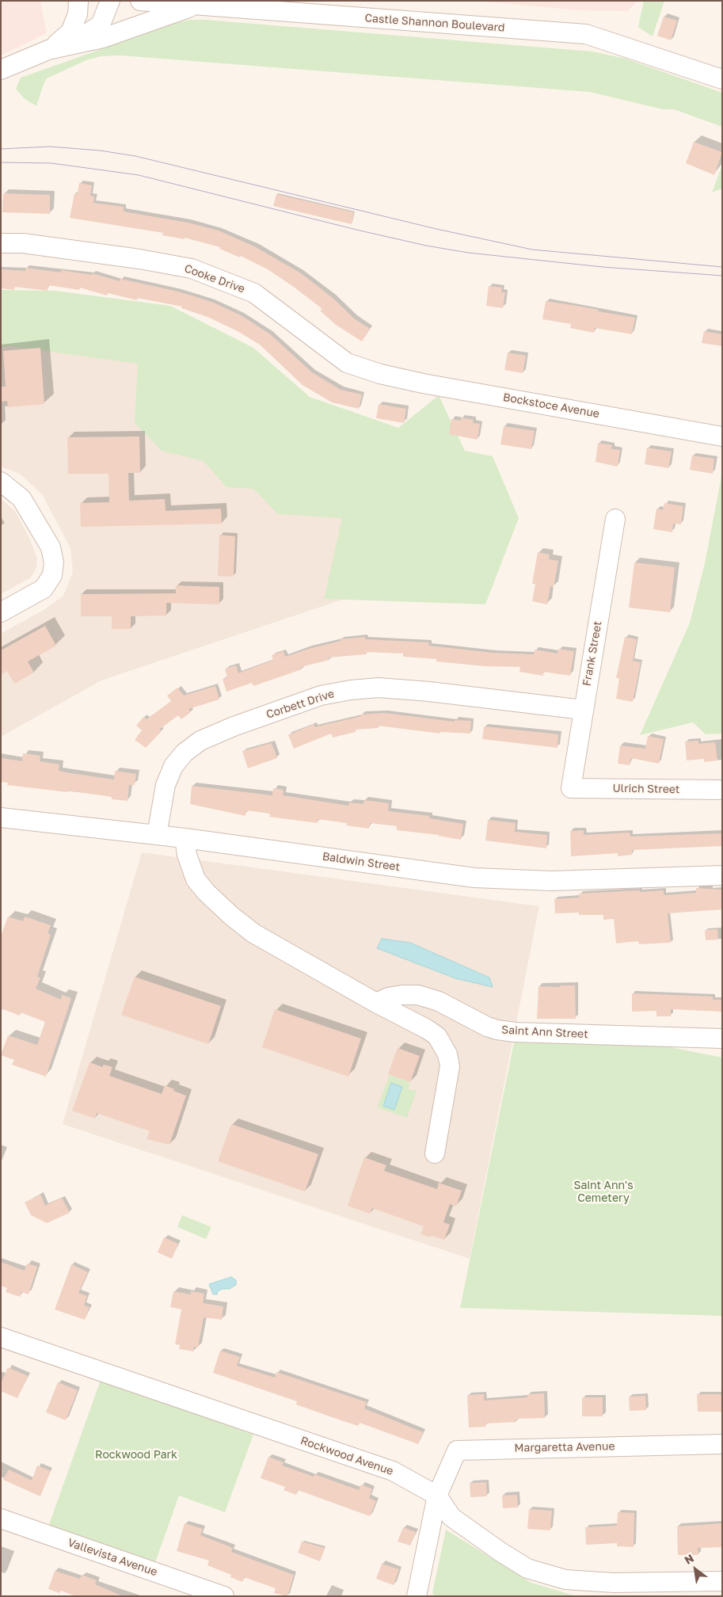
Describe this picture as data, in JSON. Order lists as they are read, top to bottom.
{
  "streets": {
    "street": [
      "Castle Shannon Boulevard",
      "Cooke Drive",
      "Bockstoce Avenue",
      "Frank Street",
      "Corbett Drive",
      "Ulrich Street",
      "Baldwin Street",
      "Saint Ann Street",
      "Margaretta Avenue",
      "Rockwood Avenue",
      "Vallevista Avenue"
    ]
  },
  "crossings": [
    ["Cooke Drive", "Bockstoce Avenue"],
    ["Frank Street", "Corbett Drive"],
    ["Frank Street", "Ulrich Street"],
    ["Corbett Drive", "Baldwin Street"],
    ["Margaretta Avenue", "Rockwood Avenue"]
  ],
  "parks": ["Saint Ann's Cemetery", "Rockwood Park"],
  "north": "top left"
}
